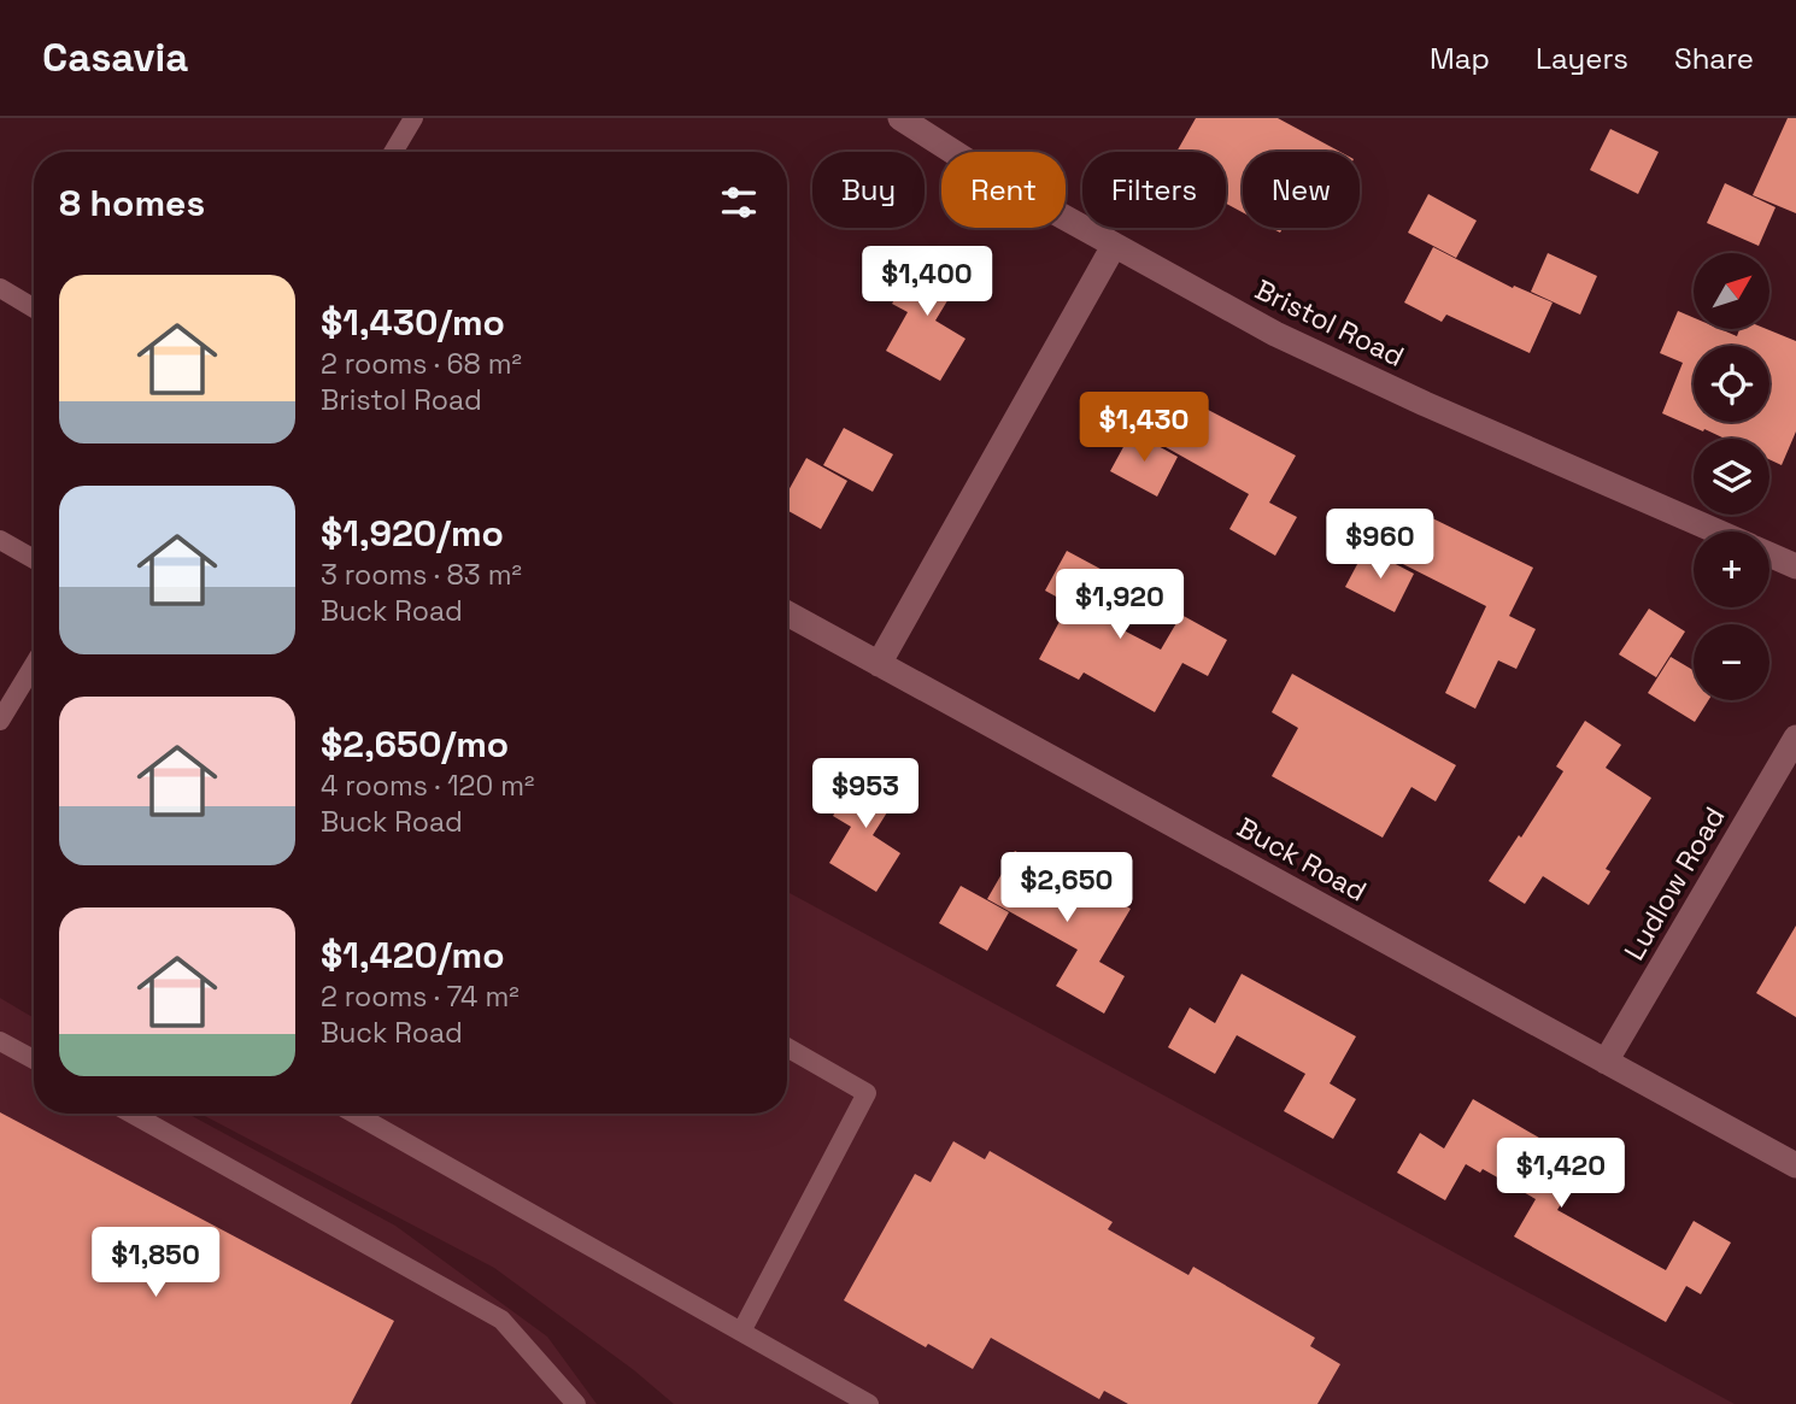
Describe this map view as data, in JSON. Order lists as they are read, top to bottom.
{
  "streets": {
    "street": ["Bristol Road", "Buck Road", "Ludlow Road"]
  },
  "crossings": [
    ["Buck Road", "Ludlow Road"]
  ],
  "north": "top right",
  "page": {
    "header": "Casavia",
    "nav": ["Map", "Layers", "Share"],
    "chip": [
      "Buy",
      "Rent",
      "Filters",
      "New"
    ],
    "heading": "8 homes",
    "price": [
      "$1,400",
      "$1,430",
      "$960",
      "$1,920",
      "$953",
      "$2,650",
      "$1,420",
      "$1,850"
    ],
    "map_buttons": ["+", "−"],
    "list": [
      {
        "name": "$1,430/mo",
        "note": "2 rooms · 68 m² · Bristol Road"
      },
      {
        "name": "$1,920/mo",
        "note": "3 rooms · 83 m² · Buck Road"
      },
      {
        "name": "$2,650/mo",
        "note": "4 rooms · 120 m² · Buck Road"
      },
      {
        "name": "$1,420/mo",
        "note": "2 rooms · 74 m² · Buck Road"
      }
    ]
  }
}
